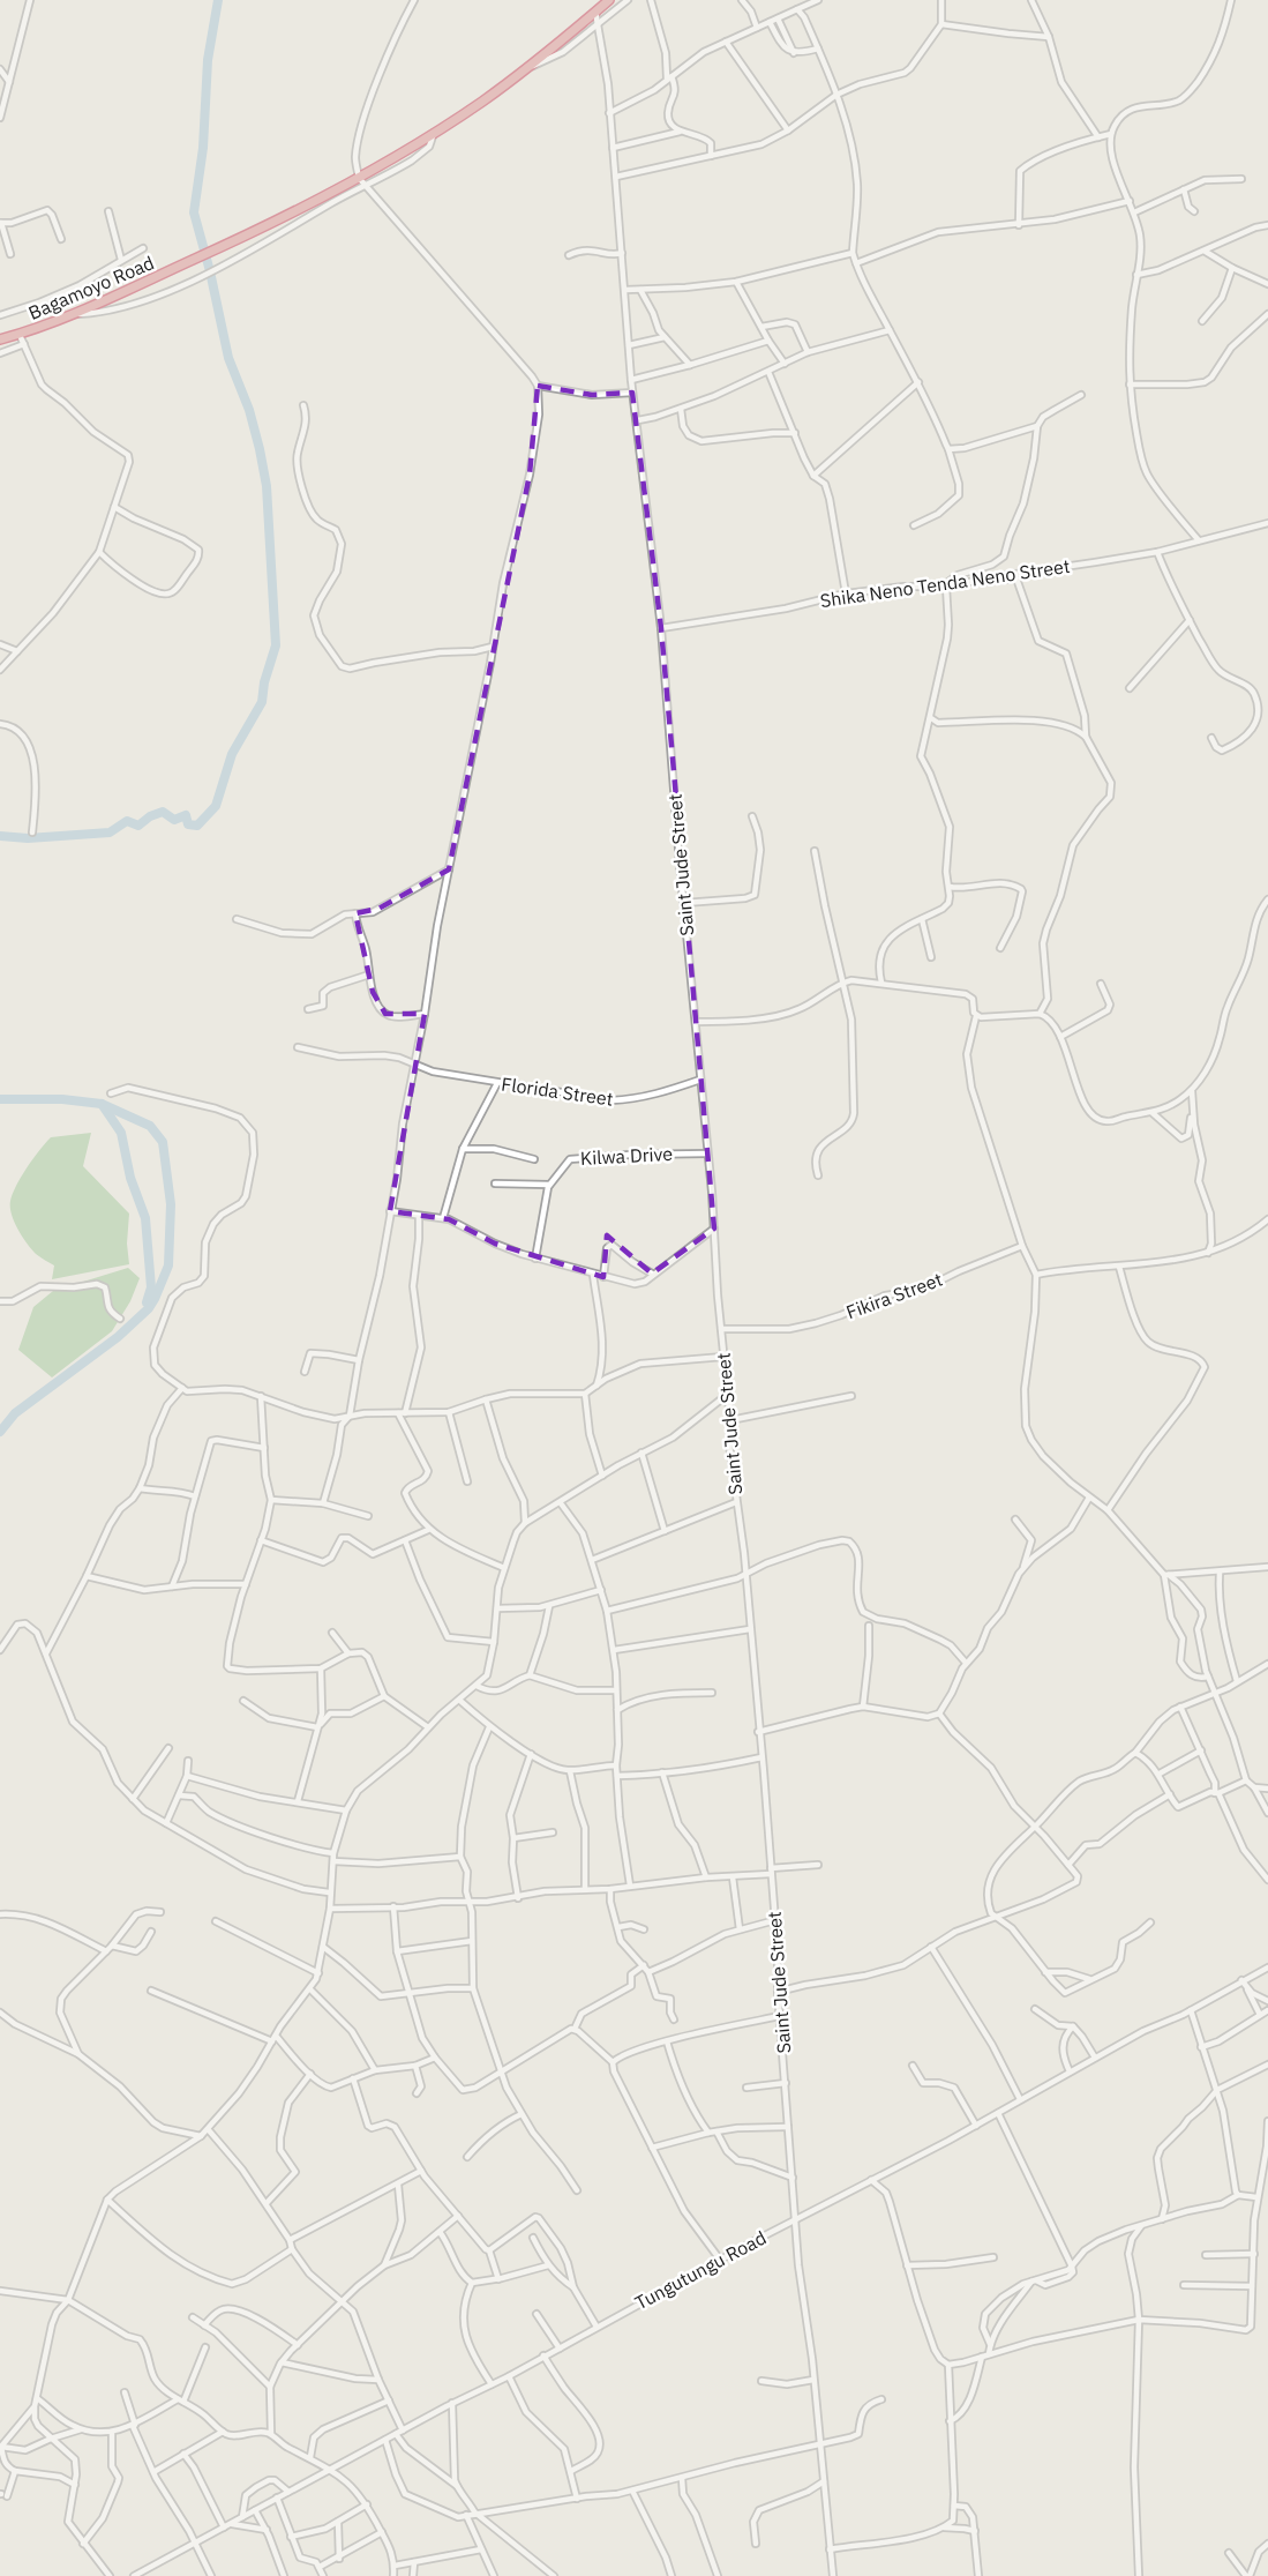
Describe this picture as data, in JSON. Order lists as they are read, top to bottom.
{
  "streets": {
    "highway": ["Bagamoyo Road"],
    "street": [
      "Shika Neno Tenda Neno Street",
      "Saint Jude Street",
      "Florida Street",
      "Kilwa Drive",
      "Fikira Street",
      "Tungutungu Road"
    ]
  },
  "crossings": [
    ["Bagamoyo Road", "Saint Jude Street"],
    ["Shika Neno Tenda Neno Street", "Saint Jude Street"],
    ["Saint Jude Street", "Florida Street"],
    ["Saint Jude Street", "Kilwa Drive"],
    ["Saint Jude Street", "Fikira Street"],
    ["Saint Jude Street", "Tungutungu Road"]
  ]
}
